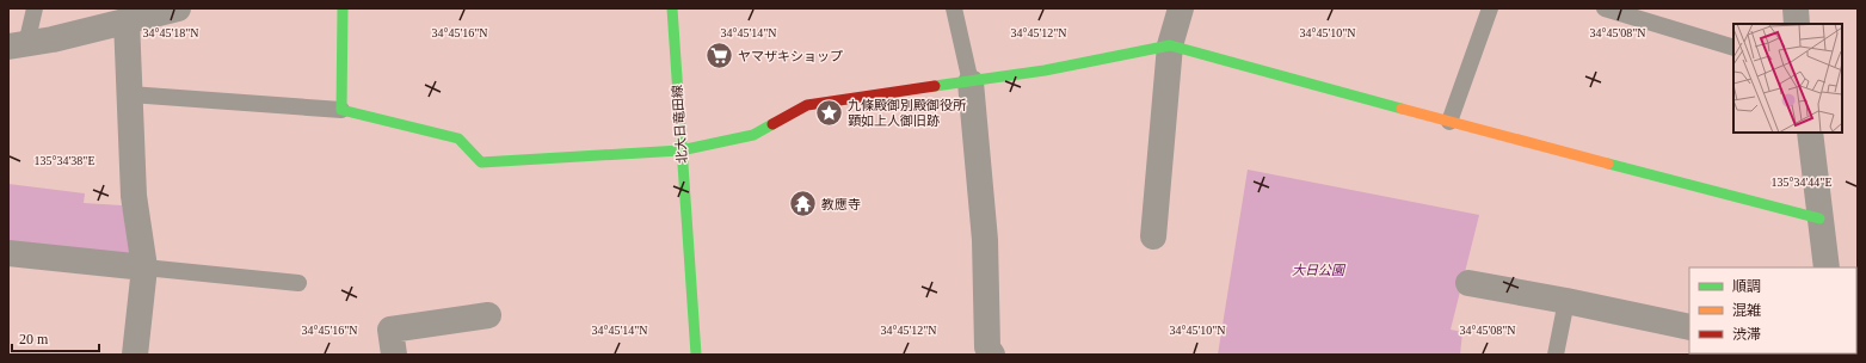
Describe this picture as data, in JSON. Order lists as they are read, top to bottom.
{
  "streets": {
    "street": ["北大日竜田線"]
  },
  "parks": ["大日公園"],
  "places": {
    "supermarket": ["ヤマザキショップ"],
    "place": ["九條殿御別殿御役所 顕如上人御旧跡"],
    "temple": ["教應寺"]
  },
  "legend": ["順調", "混雑", "渋滞"],
  "scale_bar": "20 m",
  "coordinates": [
    "34°45'18\"N",
    "34°45'16\"N",
    "34°45'14\"N",
    "34°45'12\"N",
    "34°45'10\"N",
    "34°45'08\"N",
    "135°34'38\"E",
    "135°34'44\"E"
  ]
}
